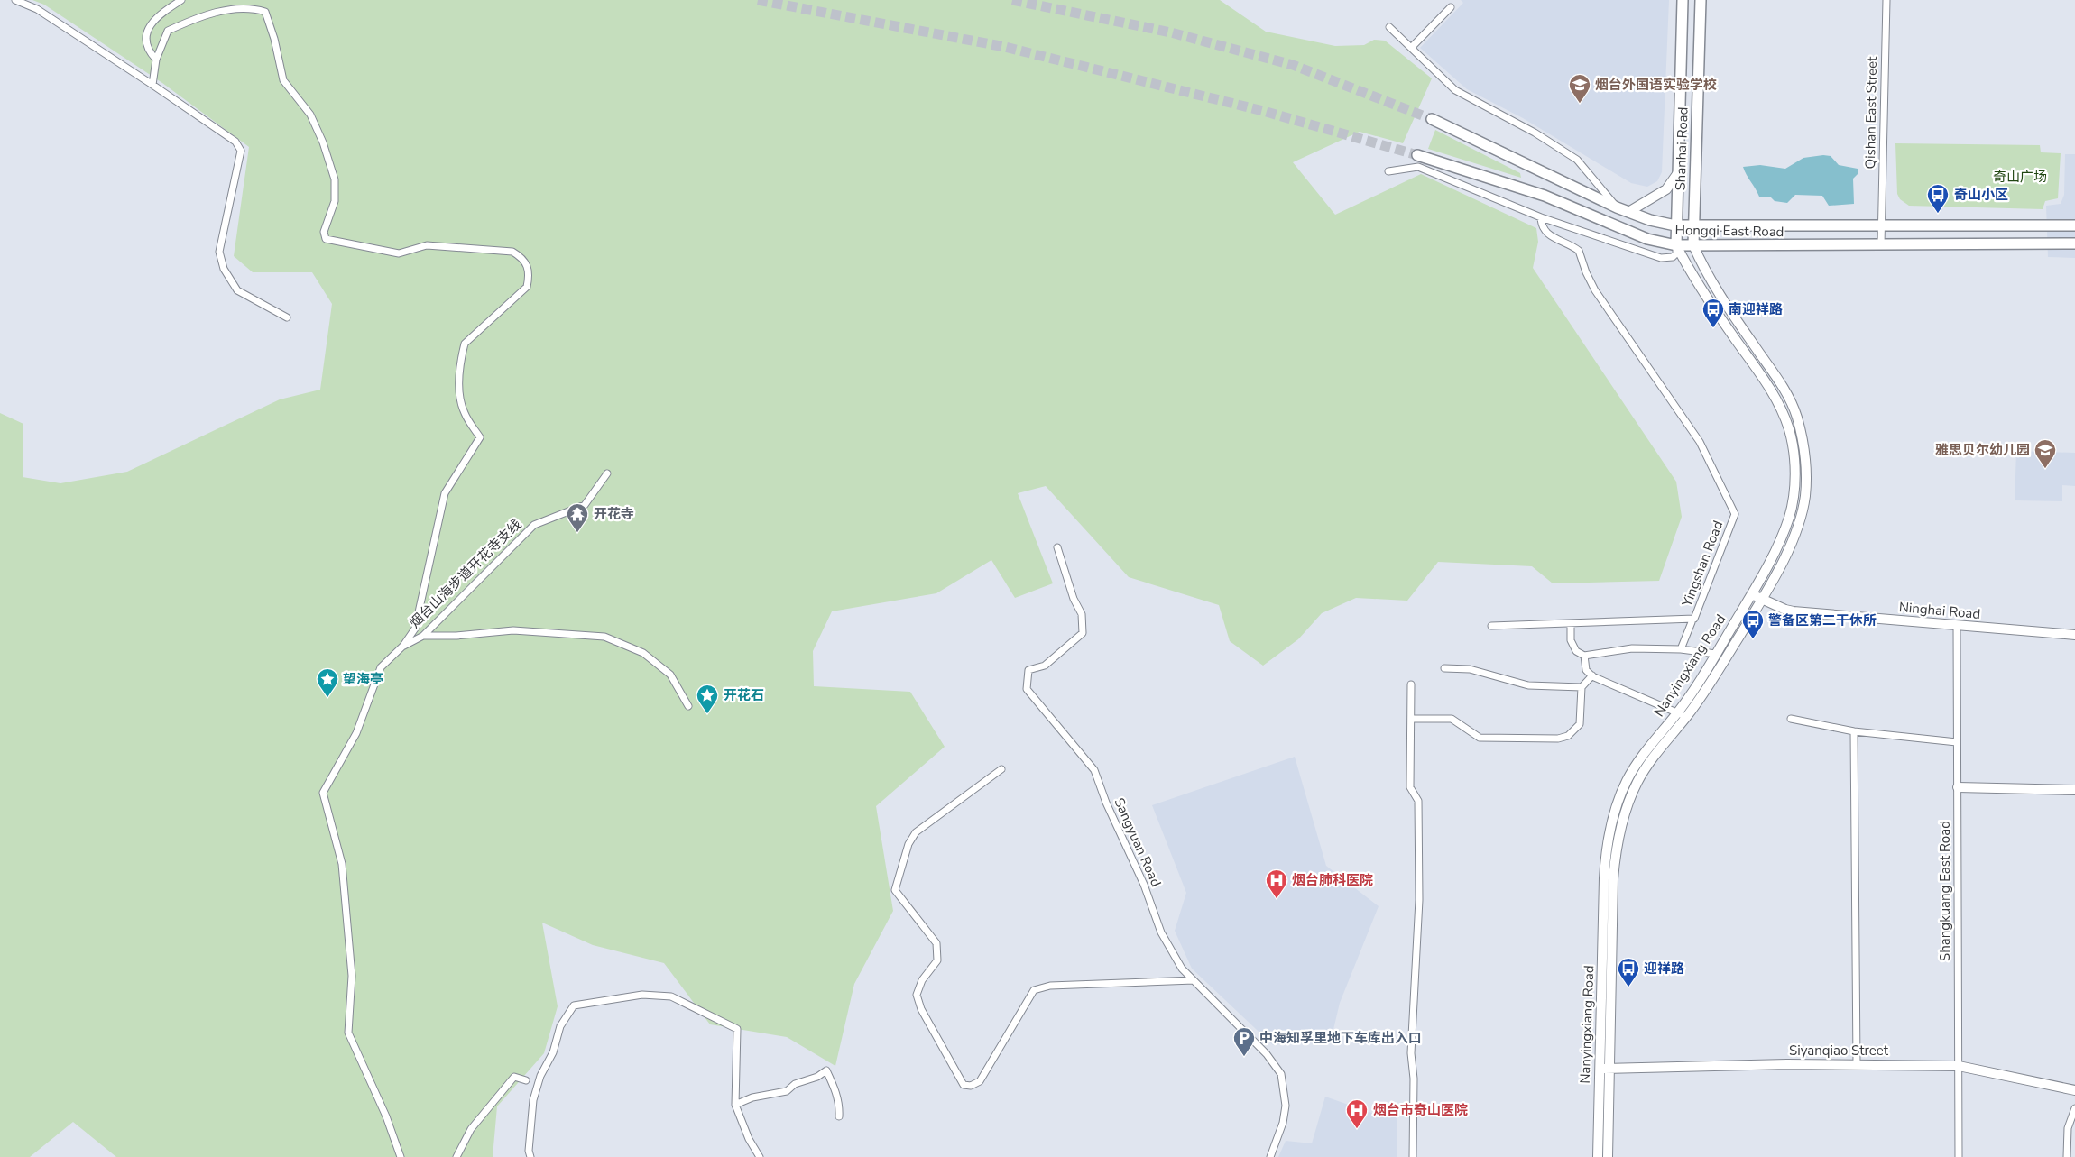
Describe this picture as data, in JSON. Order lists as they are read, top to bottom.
{
  "streets": {
    "main road": [
      "Shanhai Road",
      "Hongqi East Road",
      "Ninghai Road",
      "Nanyingxiang Road",
      "Siyanqiao Street"
    ],
    "street": [
      "Qishan East Street",
      "Yingshan Road",
      "烟台山海步道开花寺支线",
      "Sangyuan Road",
      "Shangkuang East Road"
    ]
  },
  "crossings": [
    ["Qishan East Street", "Hongqi East Road"],
    ["Shanhai Road", "Hongqi East Road"],
    ["Shanhai Road", "Nanyingxiang Road"],
    ["Hongqi East Road", "Nanyingxiang Road"],
    ["Ninghai Road", "Nanyingxiang Road"],
    ["Ninghai Road", "Shangkuang East Road"],
    ["Nanyingxiang Road", "Siyanqiao Street"],
    ["Shangkuang East Road", "Siyanqiao Street"]
  ],
  "parks": ["奇山广场"],
  "places": {
    "school or university": ["烟台外国语实验学校", "雅思贝尔幼儿园"],
    "bus stop": [
      "奇山小区",
      "南迎祥路",
      "警备区第二干休所",
      "迎祥路"
    ],
    "temple": ["开花寺"],
    "place": ["望海亭", "开花石"],
    "hospital": ["烟台肺科医院", "烟台市奇山医院"],
    "parking": ["中海知孚里地下车库出入口"]
  }
}
